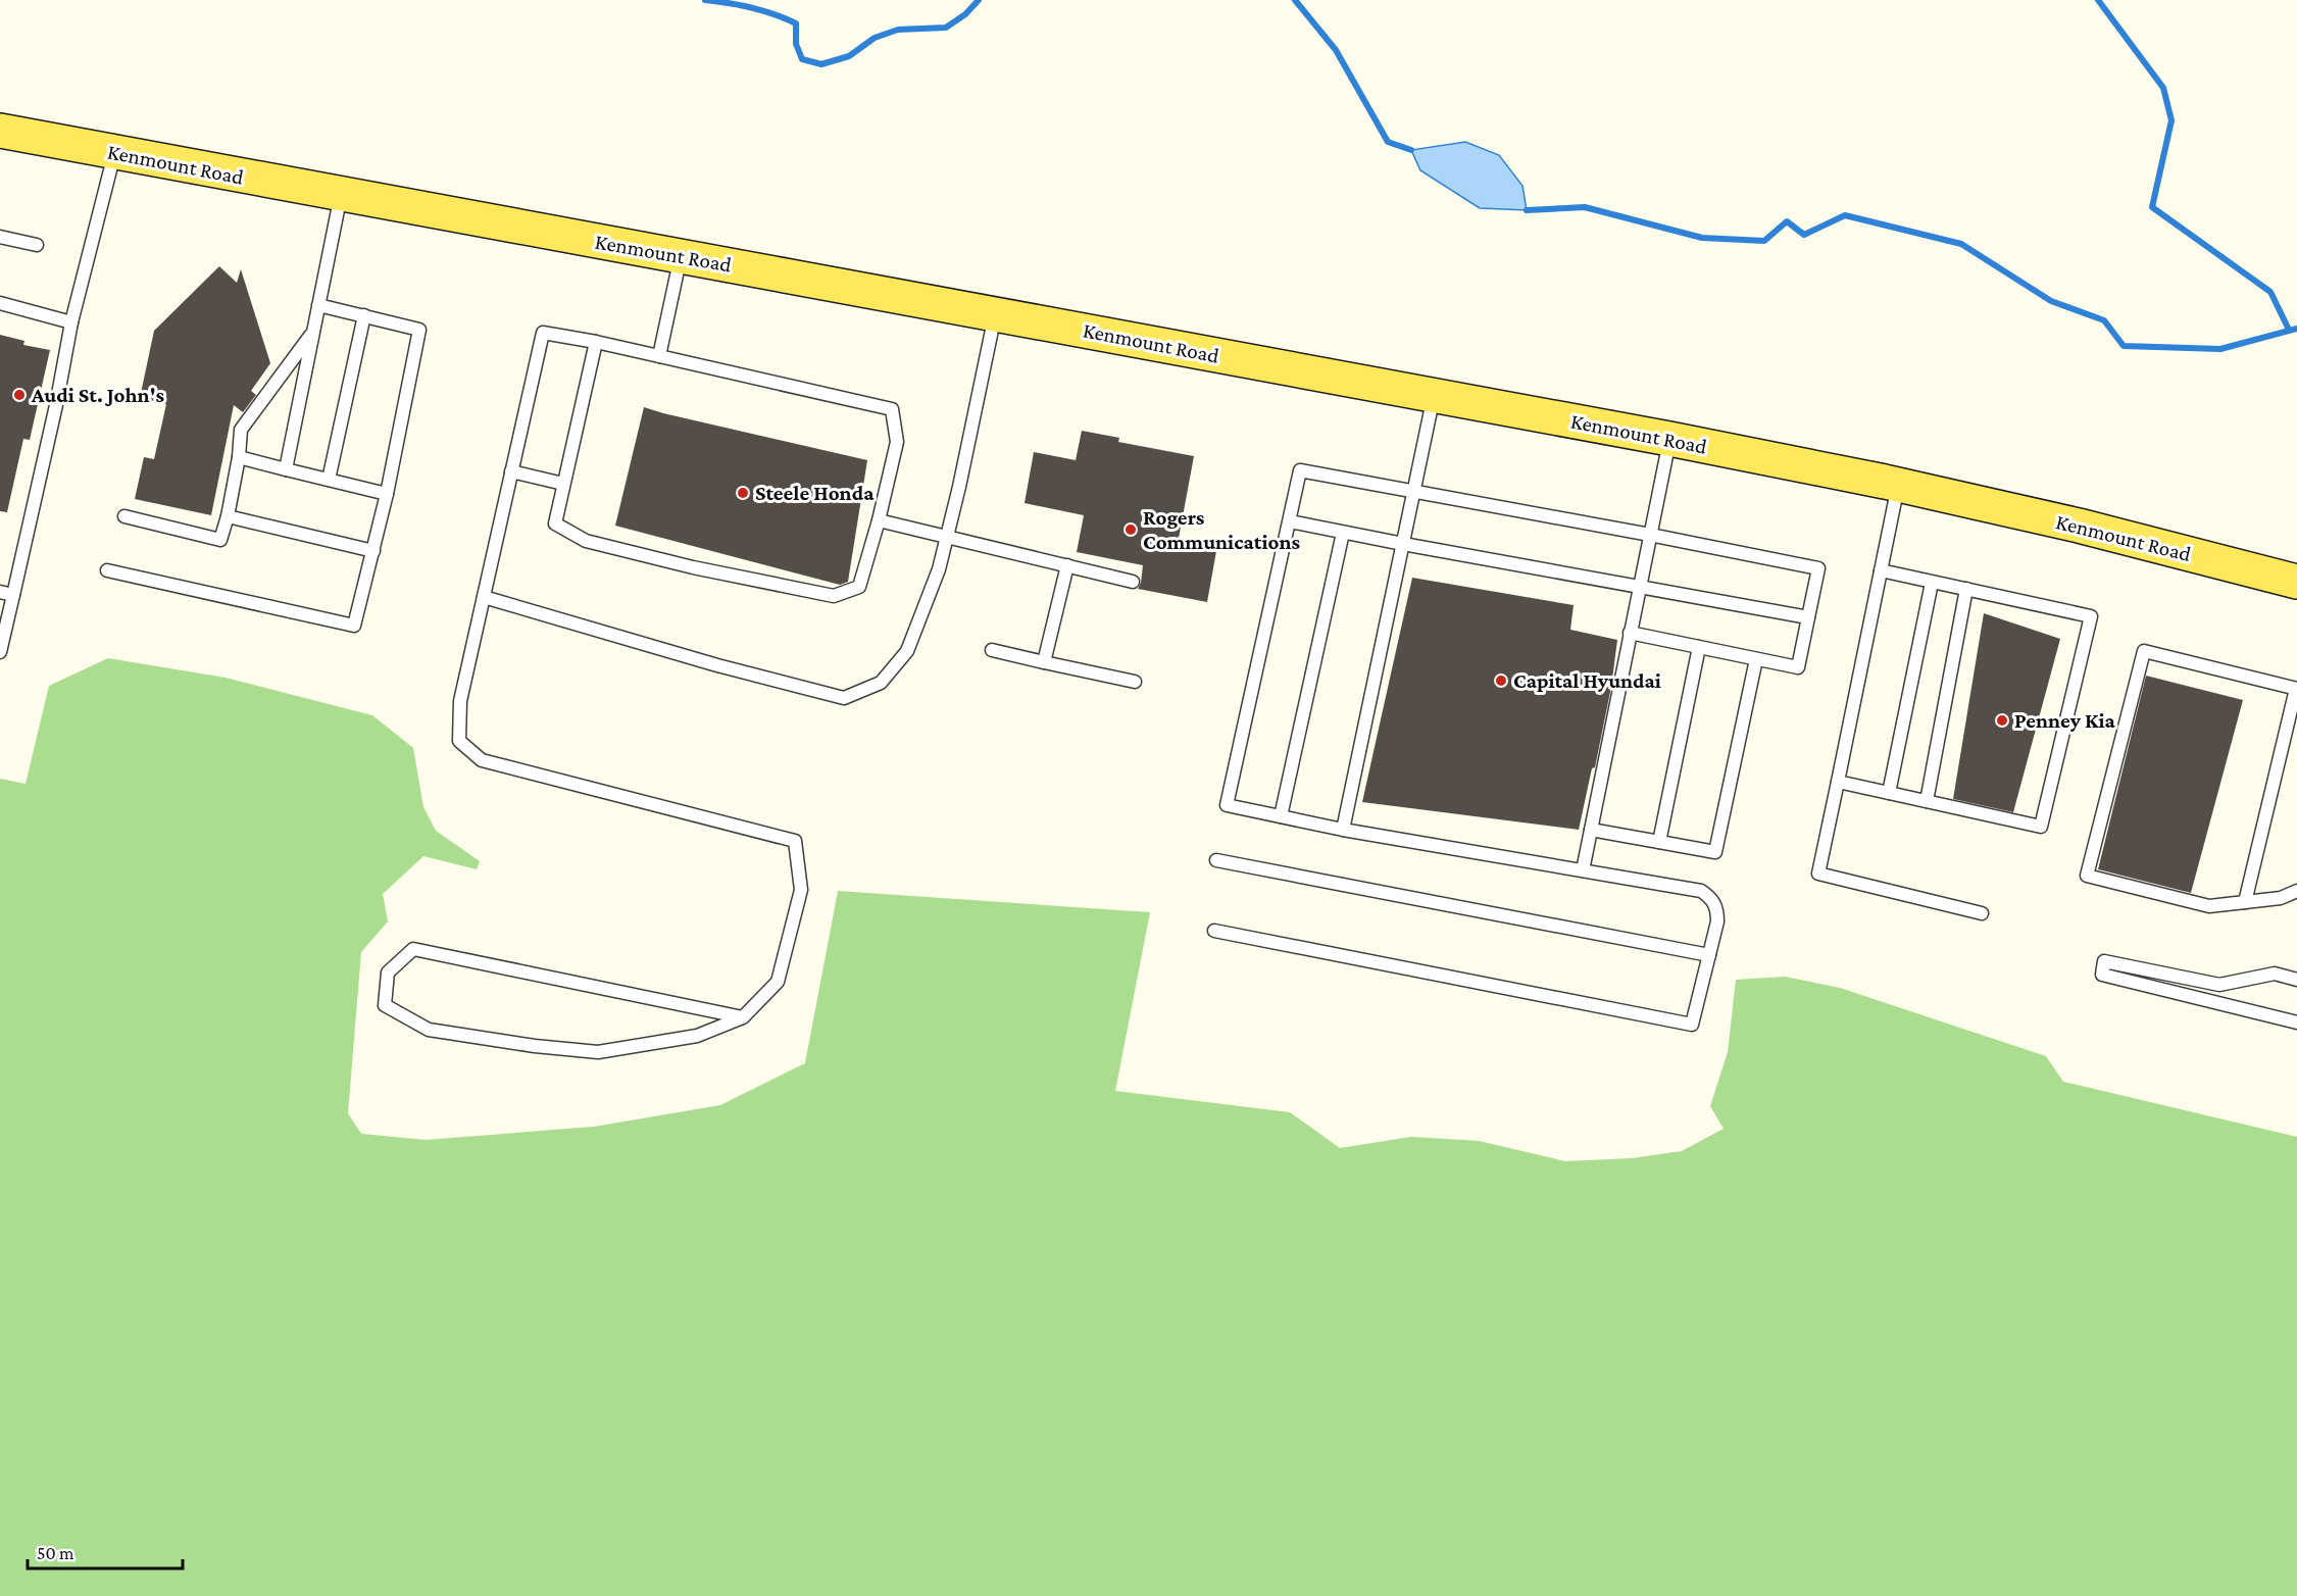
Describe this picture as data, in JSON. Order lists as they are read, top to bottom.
{
  "streets": {
    "main road": ["Kenmount Road"]
  },
  "places": [
    "Audi St. John's",
    "Steele Honda",
    "Rogers Communications",
    "Capital Hyundai",
    "Penney Kia"
  ],
  "scale_bar": "50 m"
}
